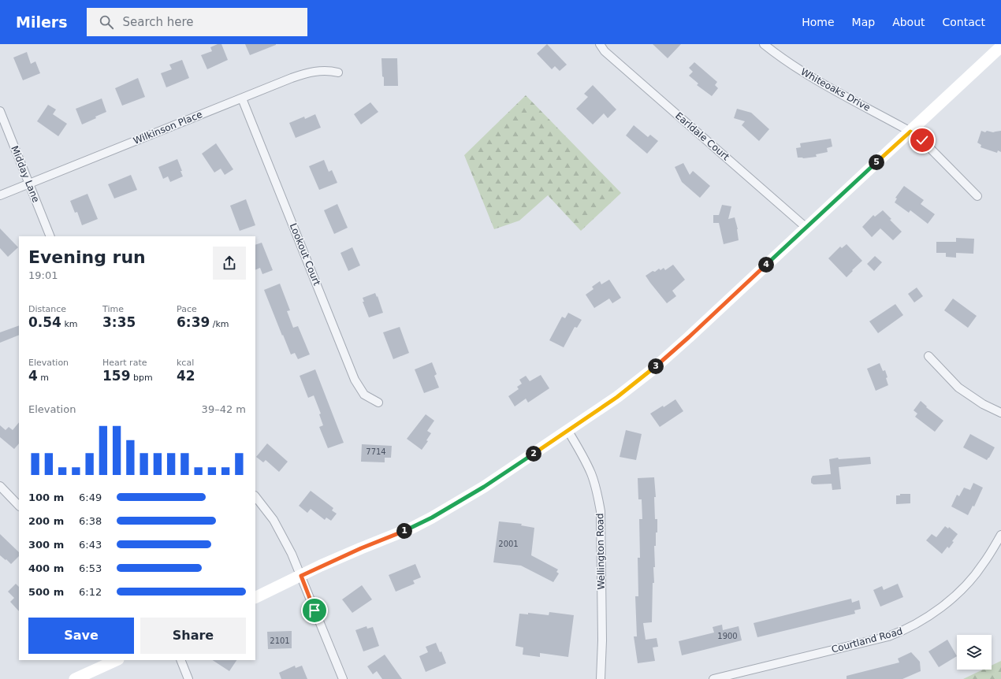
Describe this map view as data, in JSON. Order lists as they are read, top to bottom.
{
  "streets": {
    "street": [
      "Whiteoaks Drive",
      "Wilkinson Place",
      "Earldale Court",
      "Midday Lane",
      "Lookout Court",
      "Wellington Road",
      "Courtland Road"
    ]
  },
  "crossings": [
    ["Wilkinson Place", "Midday Lane"],
    ["Wilkinson Place", "Lookout Court"]
  ],
  "house_numbers": [
    "7714",
    "2001",
    "1900",
    "2101"
  ],
  "page": {
    "header": "Milers",
    "search": "Search here",
    "nav": [
      "Home",
      "Map",
      "About",
      "Contact"
    ],
    "pins": [
      "5",
      "4",
      "3",
      "2",
      "1"
    ],
    "heading": ["Evening run", "19:01"],
    "stats": [
      ["Distance", "0.54 km"],
      ["Time", "3:35"],
      ["Pace", "6:39 /km"],
      ["Elevation", "4 m"],
      ["Heart rate", "159 bpm"],
      ["kcal", "42"]
    ],
    "chart": ["Elevation", "39–42 m"],
    "list": [
      {
        "name": "100 m",
        "note": "6:49"
      },
      {
        "name": "200 m",
        "note": "6:38"
      },
      {
        "name": "300 m",
        "note": "6:43"
      },
      {
        "name": "400 m",
        "note": "6:53"
      },
      {
        "name": "500 m",
        "note": "6:12"
      }
    ],
    "buttons": ["Save", "Share"]
  }
}
